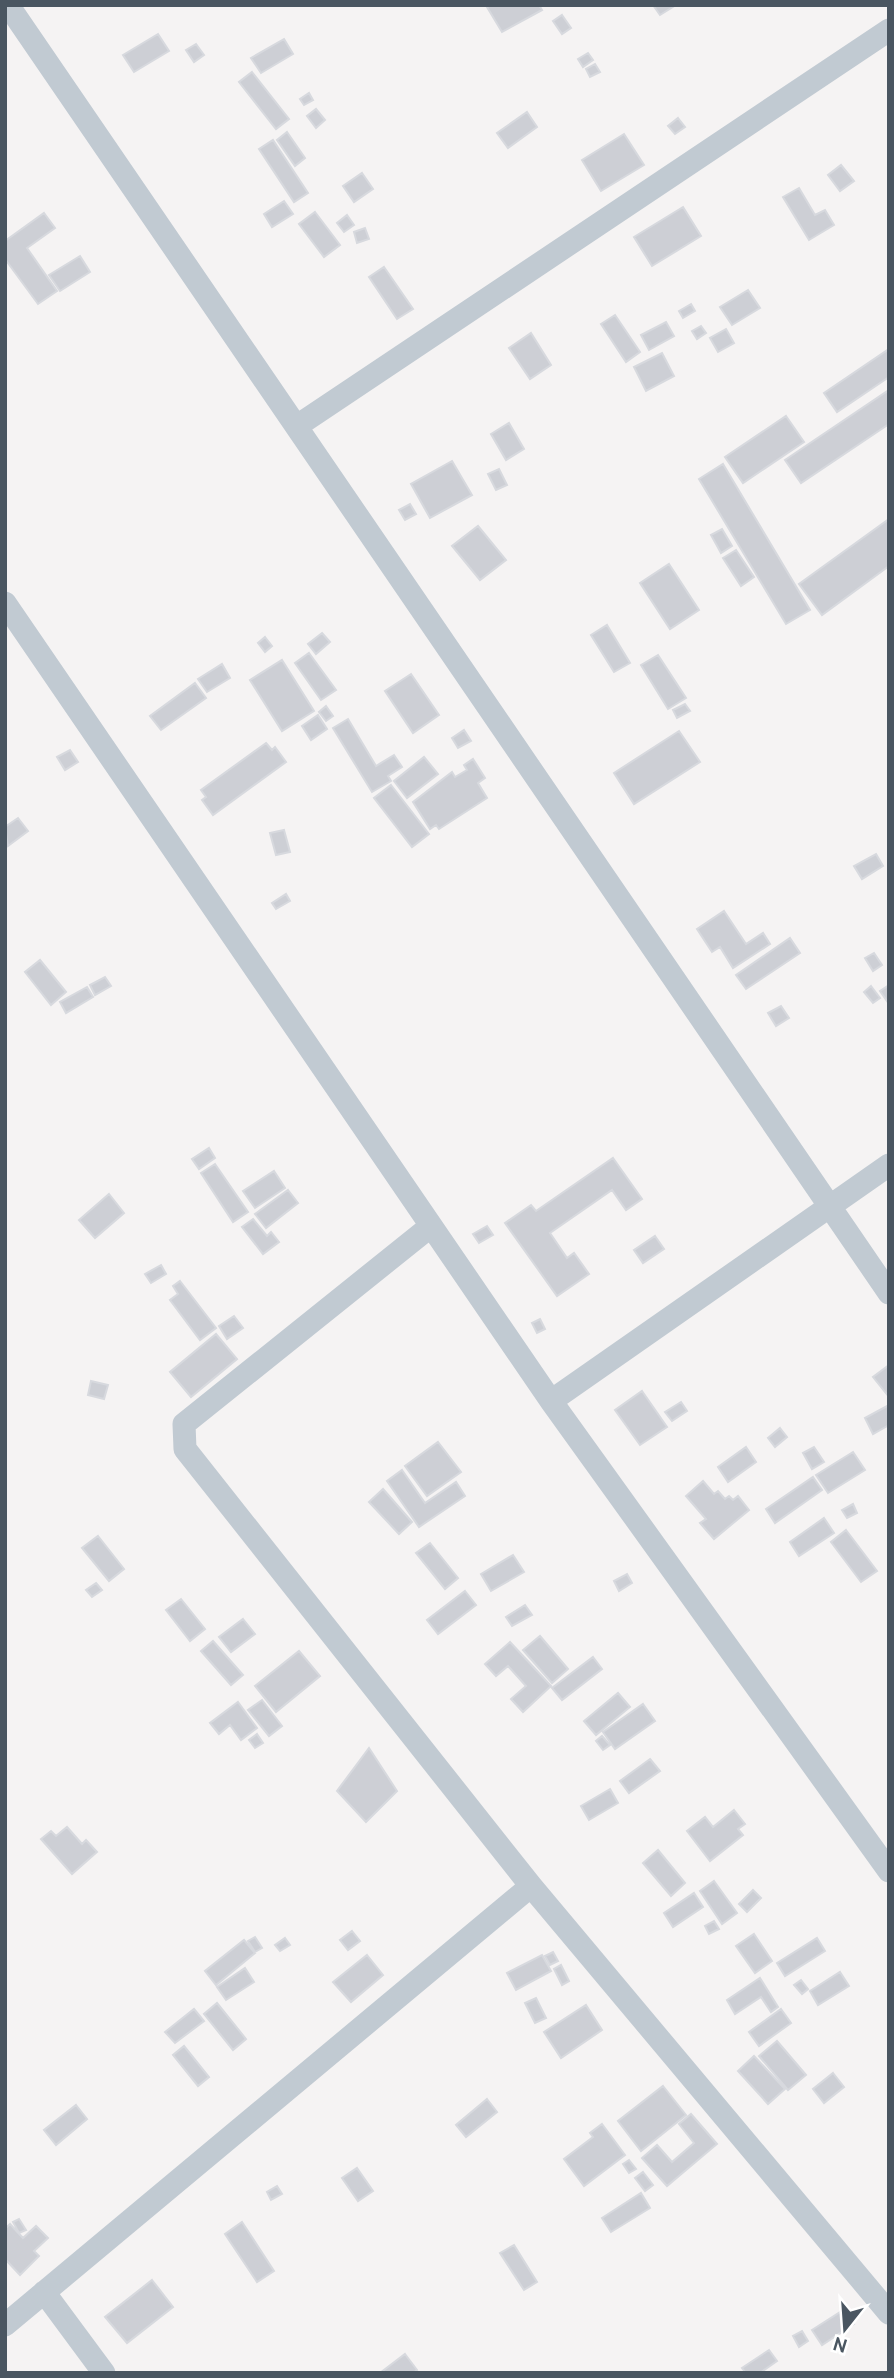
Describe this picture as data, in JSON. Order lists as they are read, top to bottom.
{
  "north": "bottom"
}
